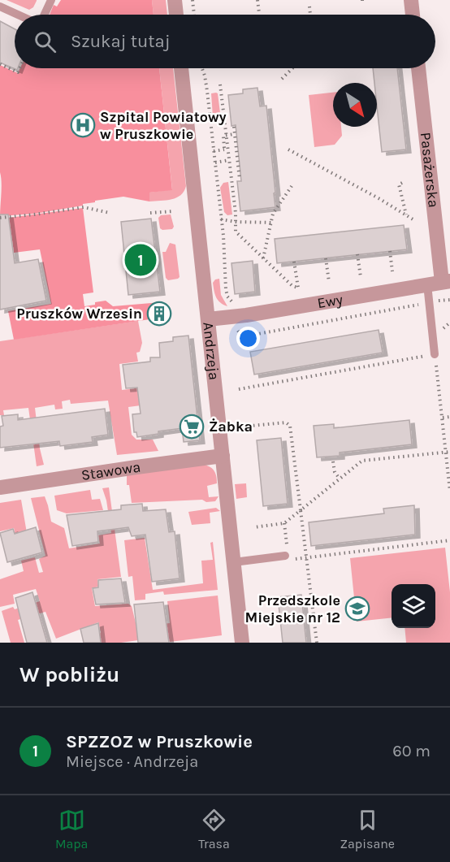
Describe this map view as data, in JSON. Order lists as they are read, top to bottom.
{
  "streets": {
    "street": [
      "Pasażerska",
      "Ewy",
      "Andrzeja",
      "Stawowa"
    ]
  },
  "crossings": [
    ["Pasażerska", "Ewy"],
    ["Ewy", "Andrzeja"],
    ["Andrzeja", "Stawowa"]
  ],
  "places": {
    "hospital": ["Szpital Powiatowy w Pruszkowie"],
    "building": ["Pruszków Wrzesin"],
    "supermarket": ["Żabka"],
    "school or university": ["Przedszkole Miejskie nr 12"]
  },
  "north": "bottom right",
  "page": {
    "search": "Szukaj tutaj",
    "pins": "1",
    "heading": "W pobliżu",
    "list": [
      {
        "mark": "1",
        "name": "SPZZOZ w Pruszkowie",
        "note": "Miejsce · Andrzeja",
        "value": "60 m"
      }
    ],
    "nav": ["Mapa", "Trasa", "Zapisane"]
  }
}
